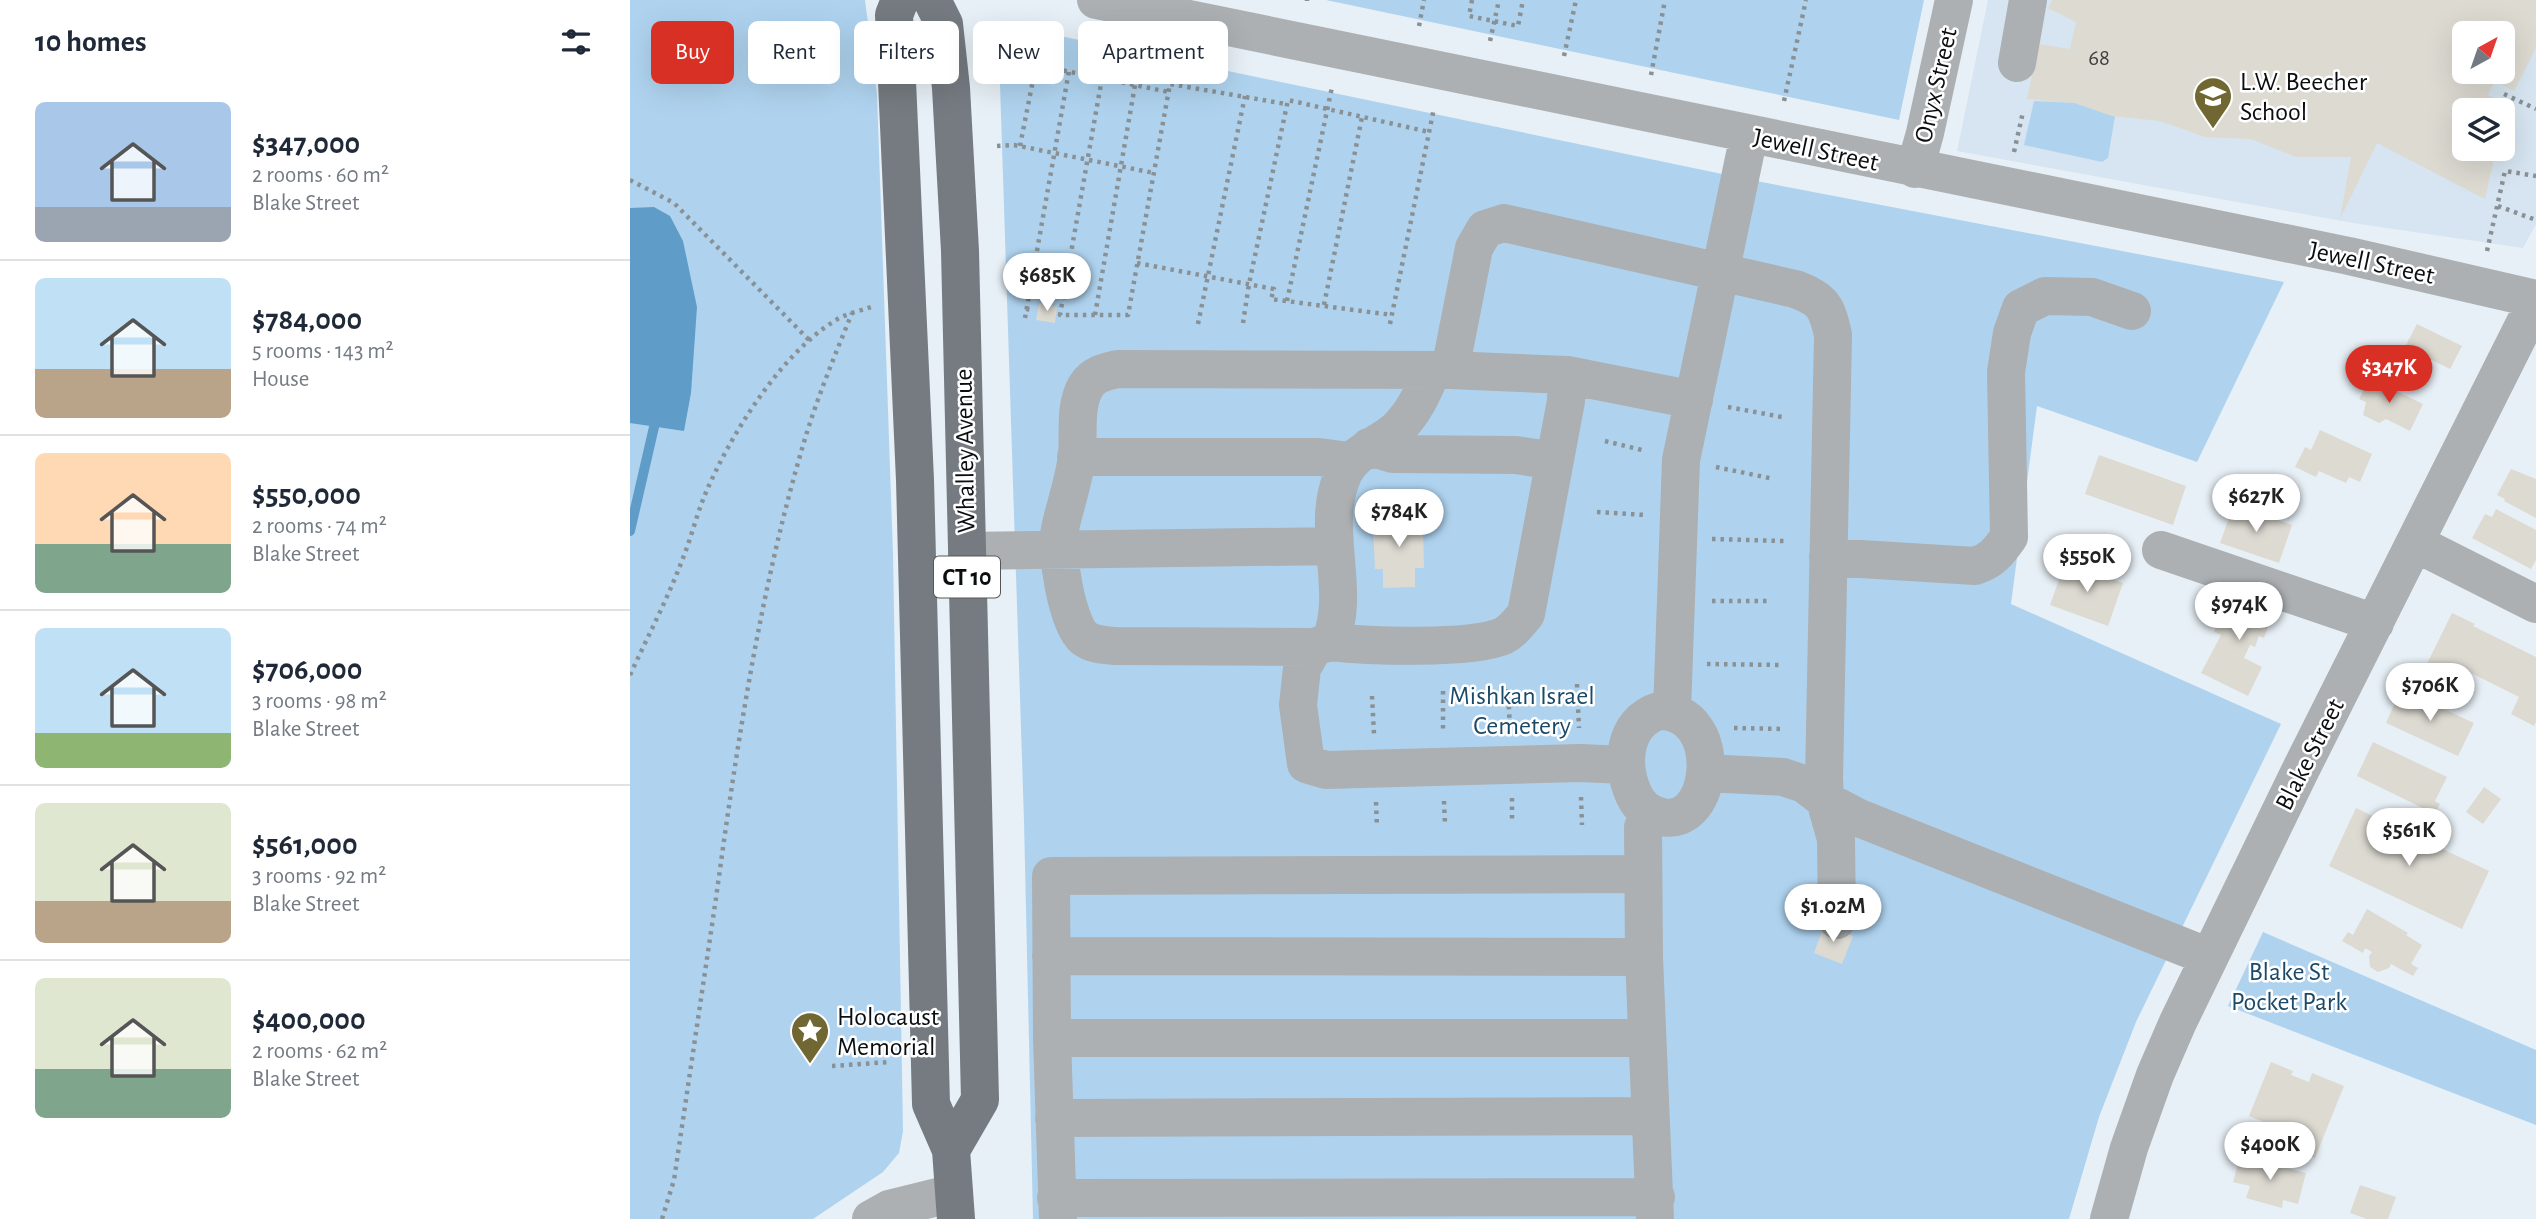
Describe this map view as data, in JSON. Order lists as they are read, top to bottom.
{
  "streets": {
    "main road": ["Whalley Avenue", "CT 10"],
    "street": ["Onyx Street", "Jewell Street", "Blake Street"]
  },
  "crossings": [
    ["Onyx Street", "Jewell Street"],
    ["Jewell Street", "Blake Street"]
  ],
  "parks": ["Mishkan Israel Cemetery", "Blake St Pocket Park"],
  "places": {
    "school or university": ["L.W. Beecher School"],
    "place": ["Holocaust Memorial"]
  },
  "house_numbers": ["68"],
  "north": "top right",
  "page": {
    "heading": "10 homes",
    "chip": [
      "Buy",
      "Rent",
      "Filters",
      "New",
      "Apartment"
    ],
    "list": [
      {
        "name": "$347,000",
        "note": "2 rooms · 60 m² · Blake Street"
      },
      {
        "name": "$784,000",
        "note": "5 rooms · 143 m² · House"
      },
      {
        "name": "$550,000",
        "note": "2 rooms · 74 m² · Blake Street"
      },
      {
        "name": "$706,000",
        "note": "3 rooms · 98 m² · Blake Street"
      },
      {
        "name": "$561,000",
        "note": "3 rooms · 92 m² · Blake Street"
      },
      {
        "name": "$400,000",
        "note": "2 rooms · 62 m² · Blake Street"
      }
    ],
    "price": [
      "$685K",
      "$347K",
      "$627K",
      "$784K",
      "$550K",
      "$974K",
      "$706K",
      "$561K",
      "$1.02M",
      "$400K"
    ]
  }
}
